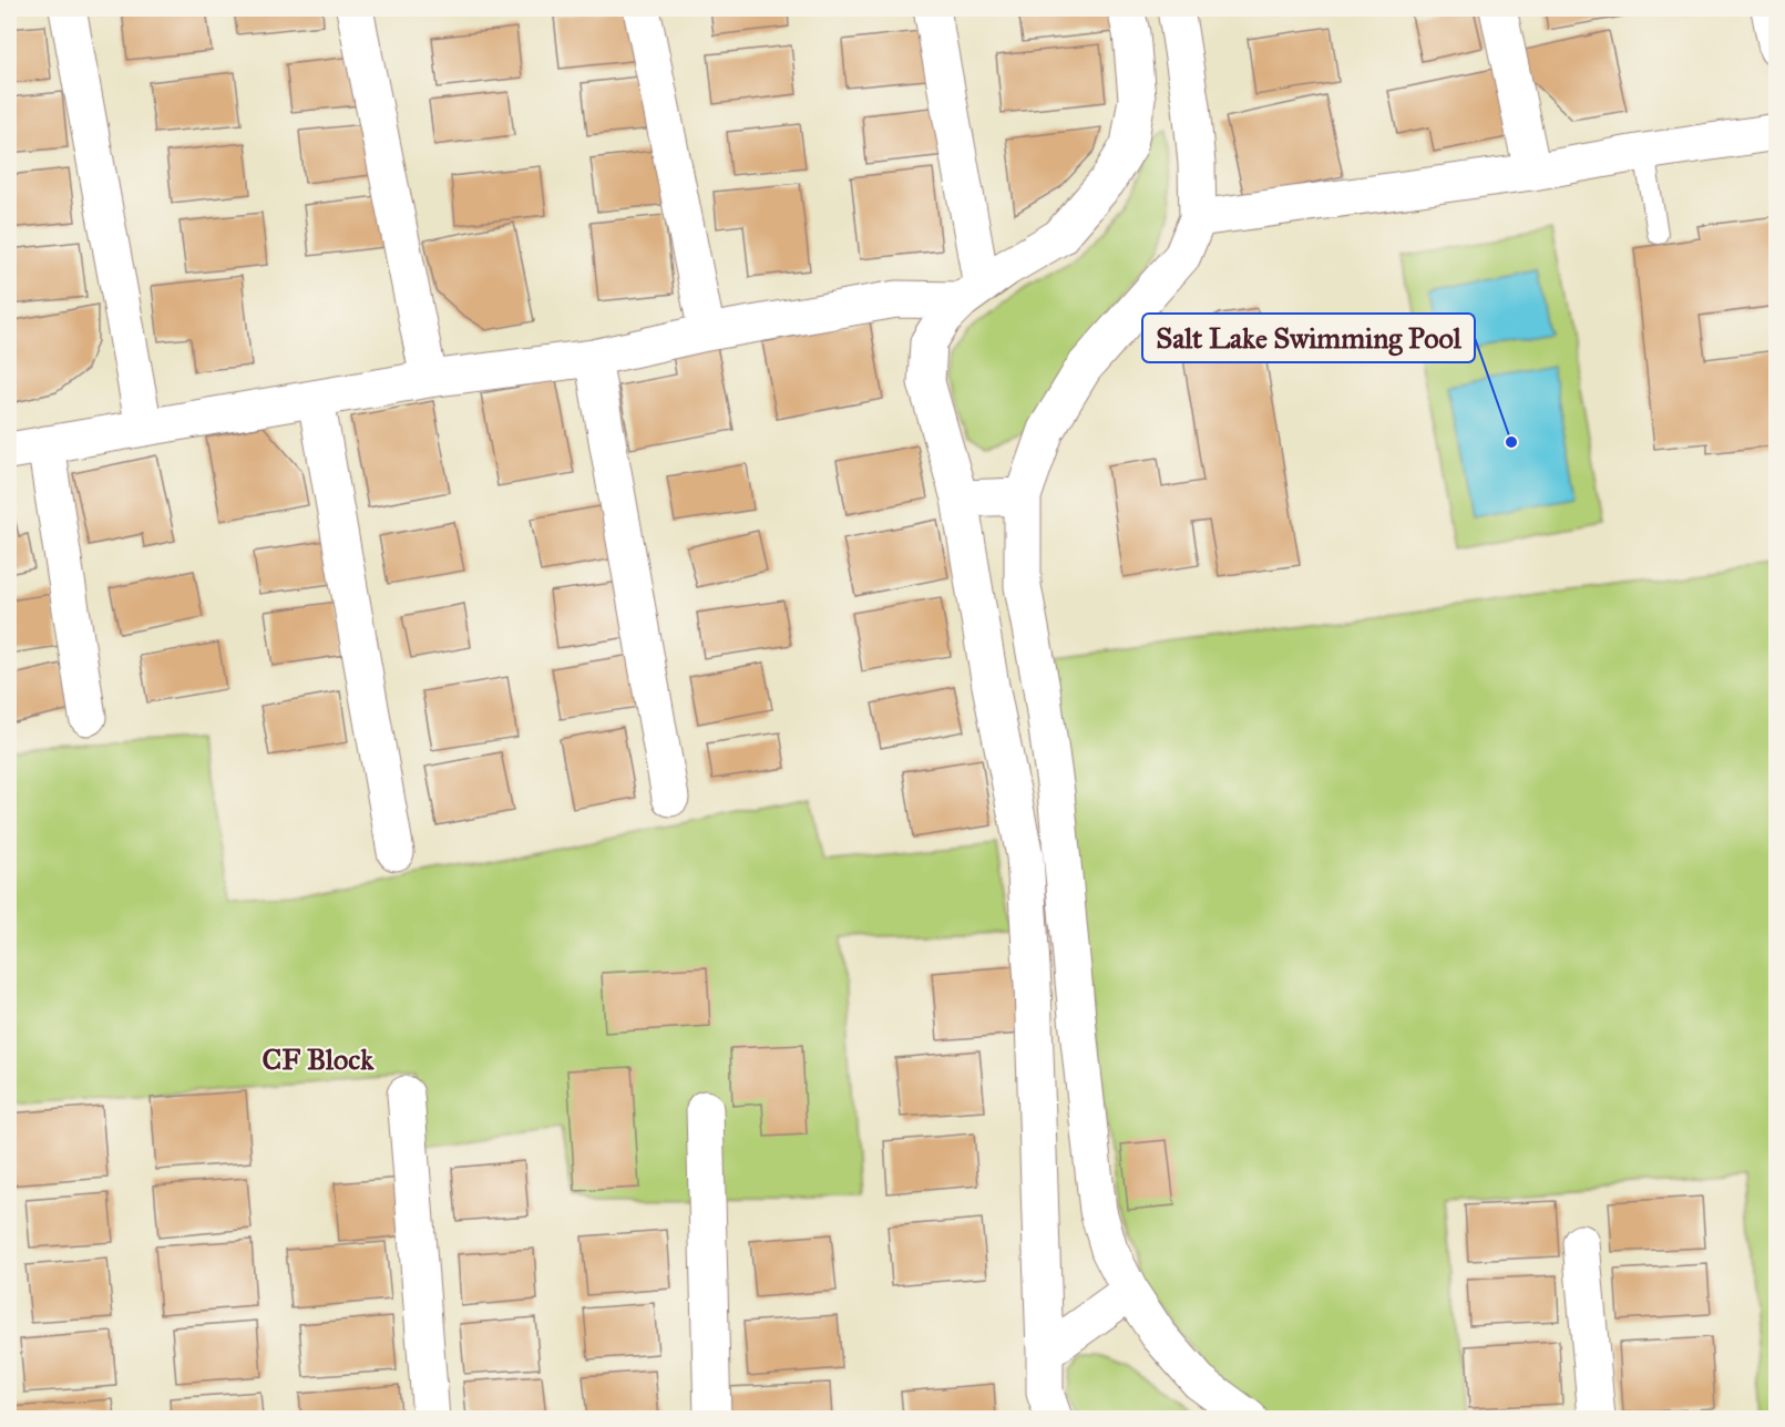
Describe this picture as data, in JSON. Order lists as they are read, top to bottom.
{
  "districts": ["CF Block"],
  "places": ["Salt Lake Swimming Pool"]
}
